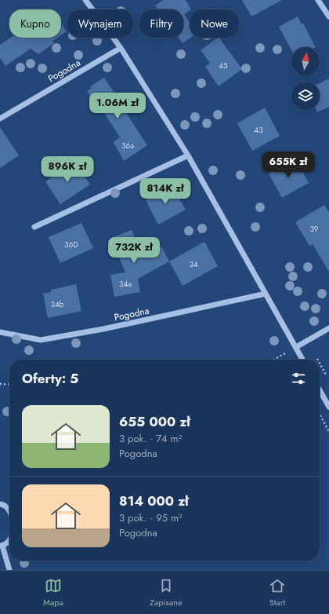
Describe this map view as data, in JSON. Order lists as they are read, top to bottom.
{
  "streets": {
    "street": ["Pogodna"]
  },
  "house_numbers": [
    "45",
    "43",
    "36a",
    "39",
    "36D",
    "34",
    "34a",
    "34b"
  ],
  "north": "top",
  "page": {
    "chip": [
      "Kupno",
      "Wynajem",
      "Filtry",
      "Nowe"
    ],
    "price": [
      "1.06M zł",
      "655K zł",
      "896K zł",
      "814K zł",
      "732K zł"
    ],
    "heading": "Oferty: 5",
    "list": [
      {
        "name": "655 000 zł",
        "note": "3 pok. · 74 m² · Pogodna"
      },
      {
        "name": "814 000 zł",
        "note": "3 pok. · 95 m² · Pogodna"
      }
    ],
    "tabs": ["Mapa", "Zapisane", "Start"]
  }
}
